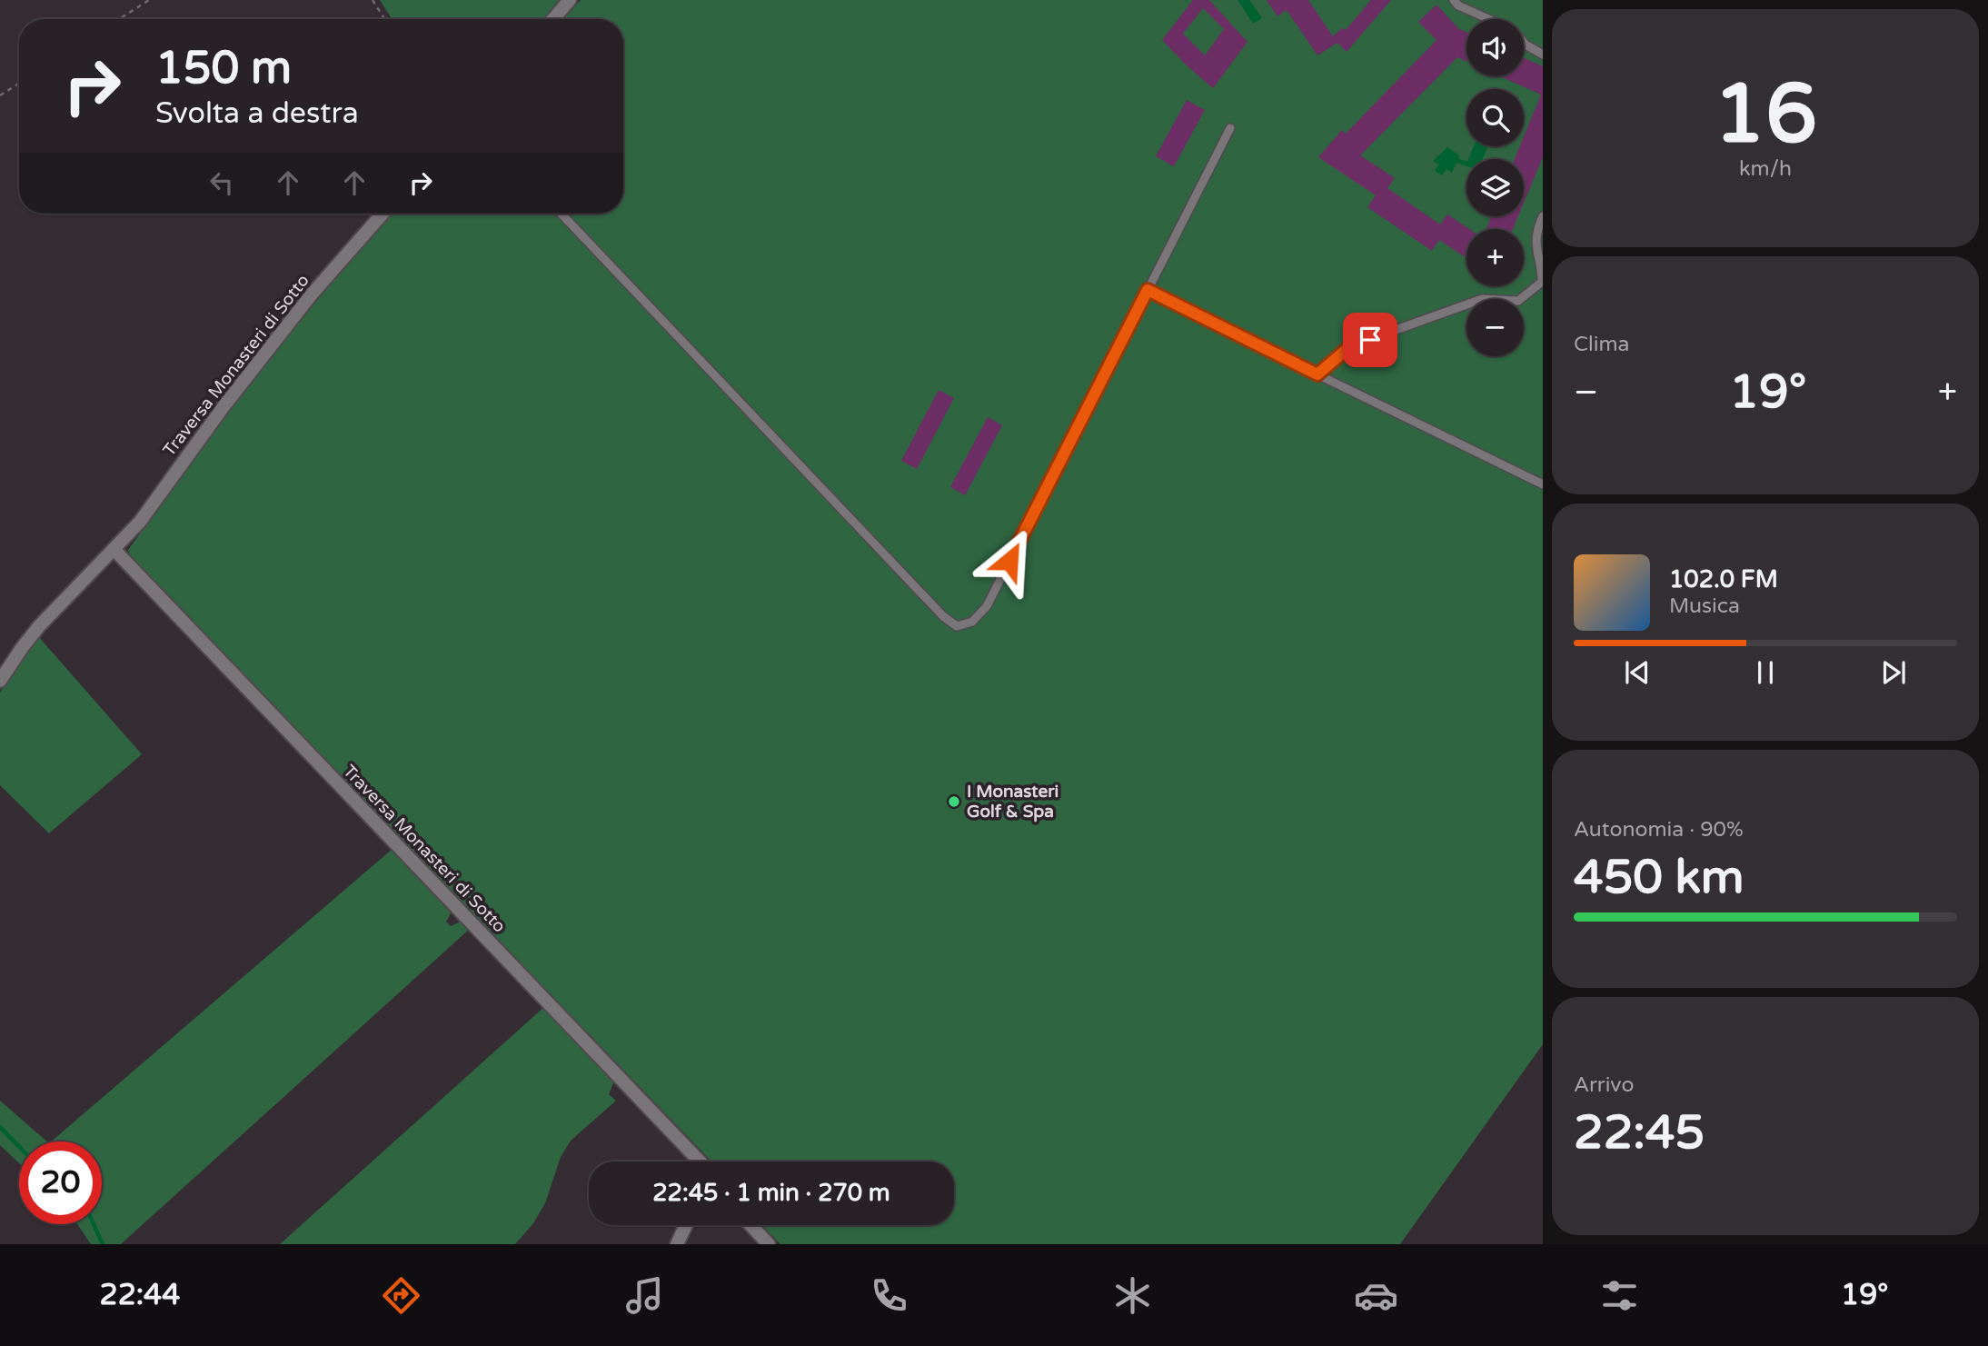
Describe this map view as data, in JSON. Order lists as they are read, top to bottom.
{
  "streets": {
    "street": ["Traversa Monasteri di Sotto"]
  },
  "places": ["I Monasteri Golf & Spa"],
  "page": {
    "tile": [
      ["16", "km/h"],
      "Clima",
      ["Autonomia · 90%", "450 km"],
      ["Arrivo", "22:45"]
    ],
    "map_buttons": ["+", "−"],
    "turn": ["150 m", "Svolta a destra"],
    "heat": ["−", "19°", "+"],
    "song": ["102.0 FM", "Musica"],
    "limit": "20",
    "trip": "22:45 · 1 min · 270 m",
    "tabs": ["22:44", "19°"]
  }
}
